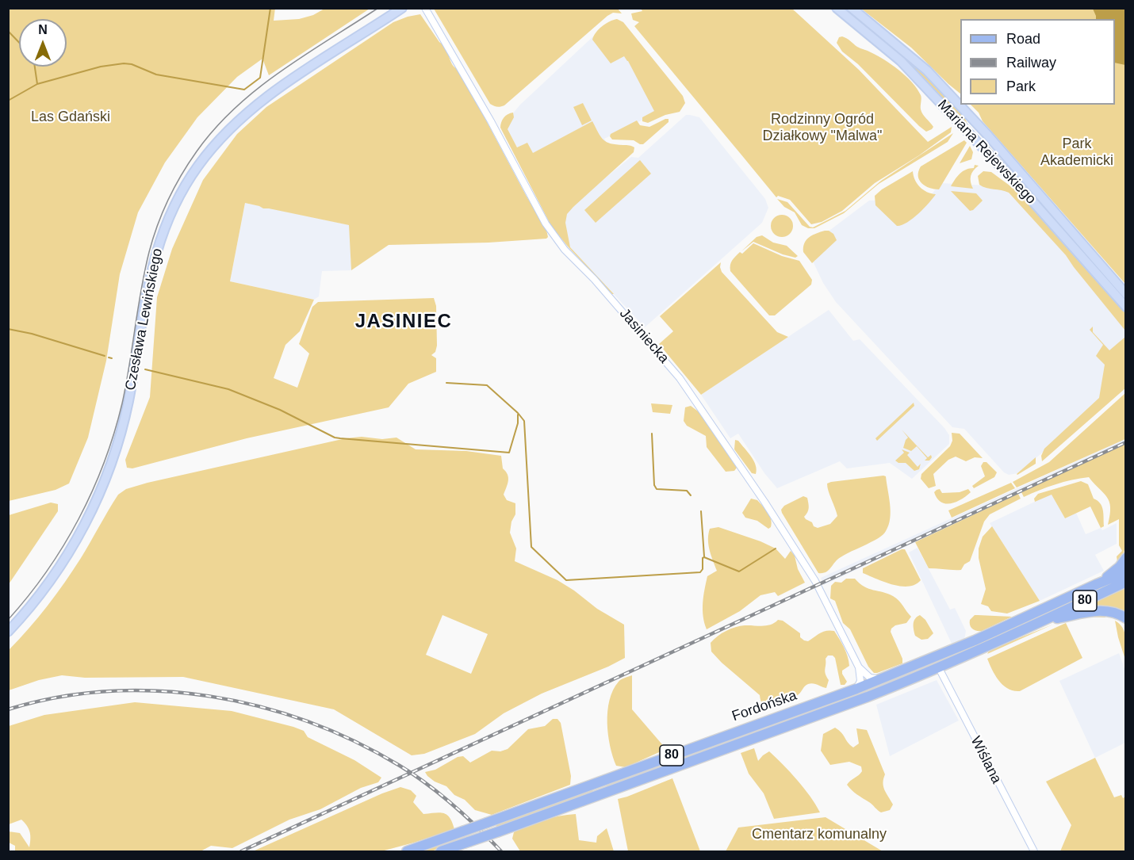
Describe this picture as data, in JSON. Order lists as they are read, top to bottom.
{
  "streets": {
    "main road": ["80", "Fordońska"],
    "street": [
      "Mariana Rejewskiego",
      "Czesława Lewińskiego",
      "Jasiniecka",
      "Wiślana"
    ]
  },
  "crossings": [
    ["Fordońska", "Wiślana"]
  ],
  "districts": ["JASINIEC"],
  "parks": [
    "Las Gdański",
    "Rodzinny Ogród Działkowy \"Malwa\"",
    "Park Akademicki",
    "Cmentarz komunalny"
  ],
  "legend": ["Road", "Railway", "Park"],
  "north": "top"
}
